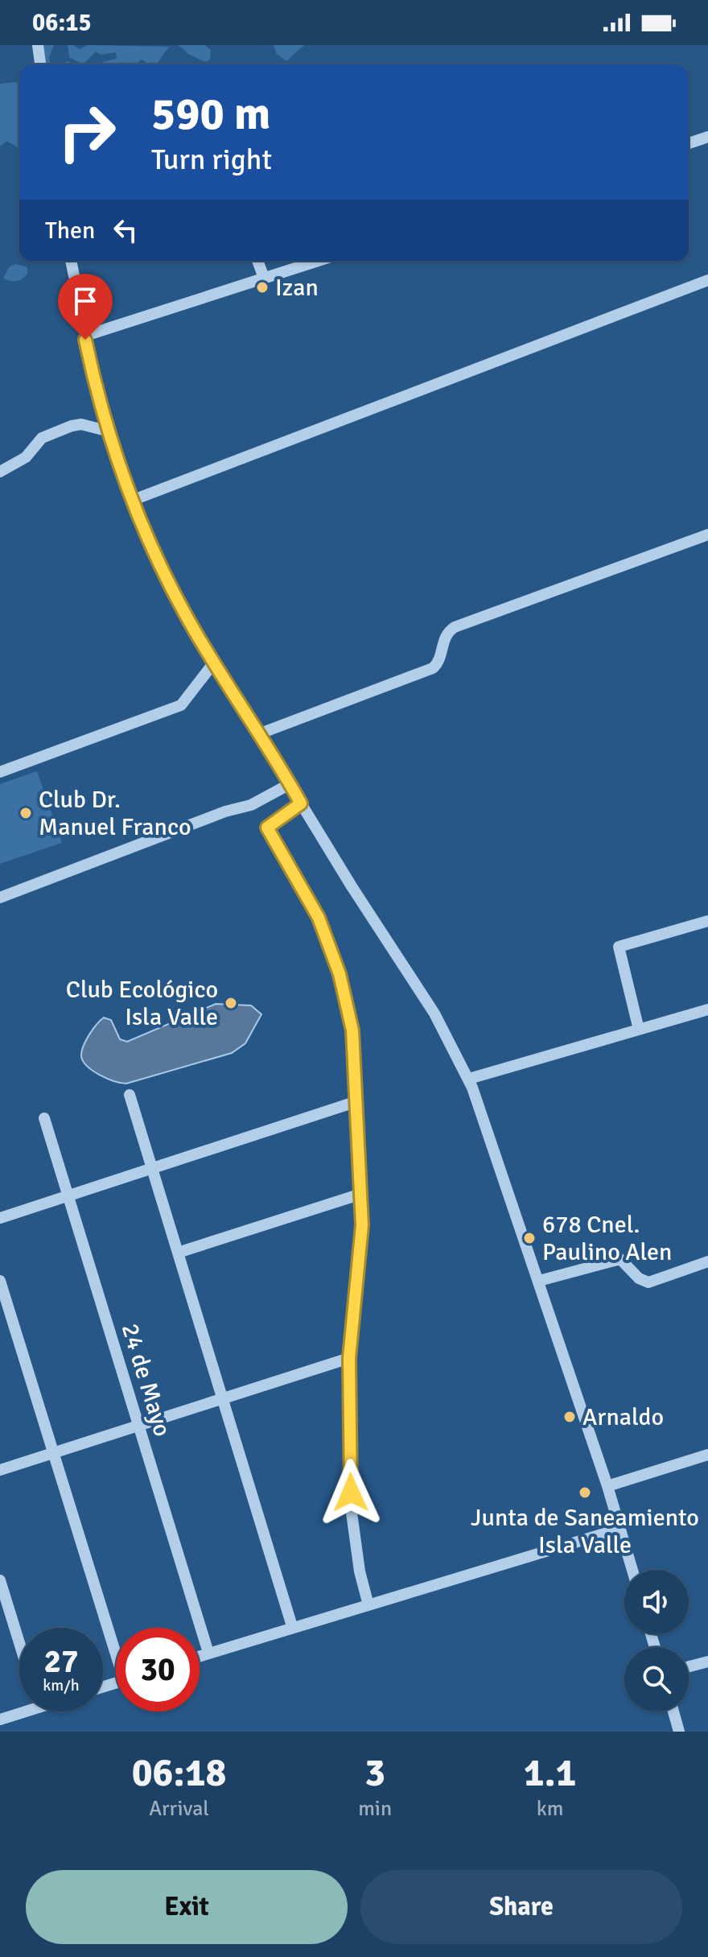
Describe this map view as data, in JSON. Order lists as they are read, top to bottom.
{
  "streets": {
    "street": ["24 de Mayo"]
  },
  "places": [
    "Izan",
    "Club Dr. Manuel Franco",
    "Club Ecológico Isla Valle",
    "678 Cnel. Paulino Alen",
    "Arnaldo",
    "Junta de Saneamiento Isla Valle"
  ],
  "page": {
    "status": "06:15",
    "turn": ["590 m", "Turn right"],
    "then": "Then",
    "speed": "27 km/h",
    "limit": "30",
    "eta": [
      "06:18",
      "Arrival",
      "3",
      "min",
      "1.1",
      "km"
    ],
    "buttons": ["Exit", "Share"]
  }
}
